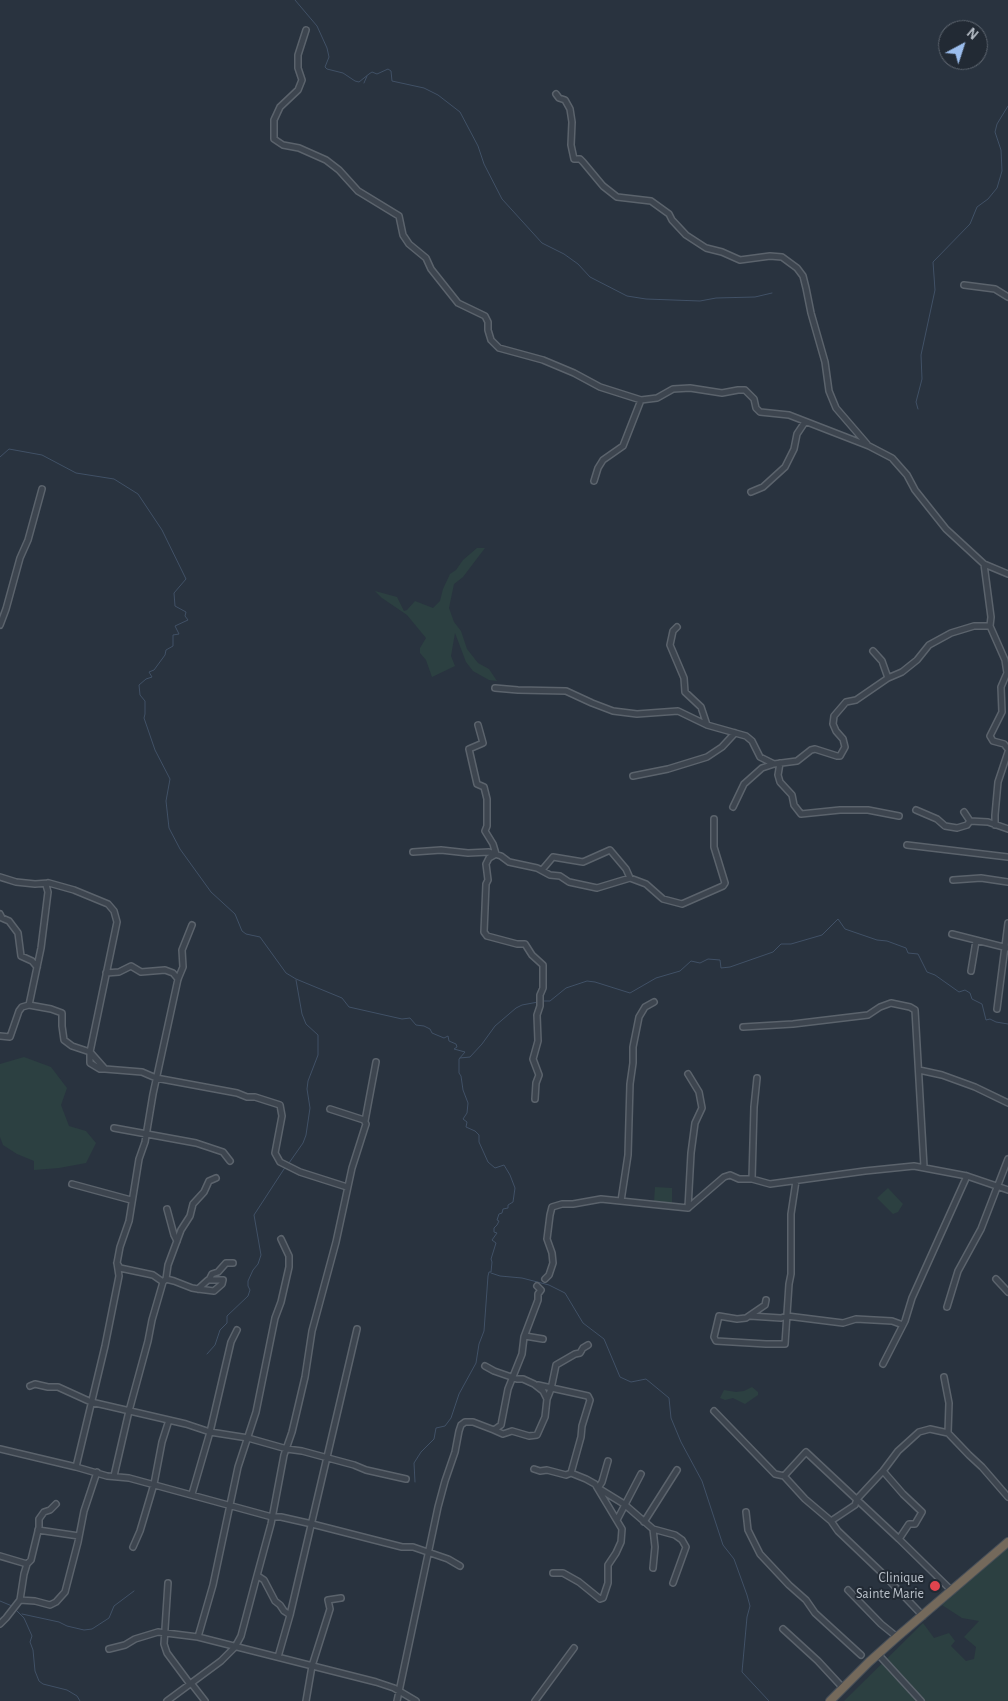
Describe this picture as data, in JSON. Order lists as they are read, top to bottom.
{
  "places": ["Clinique Sainte Marie"],
  "north": "top right"
}
